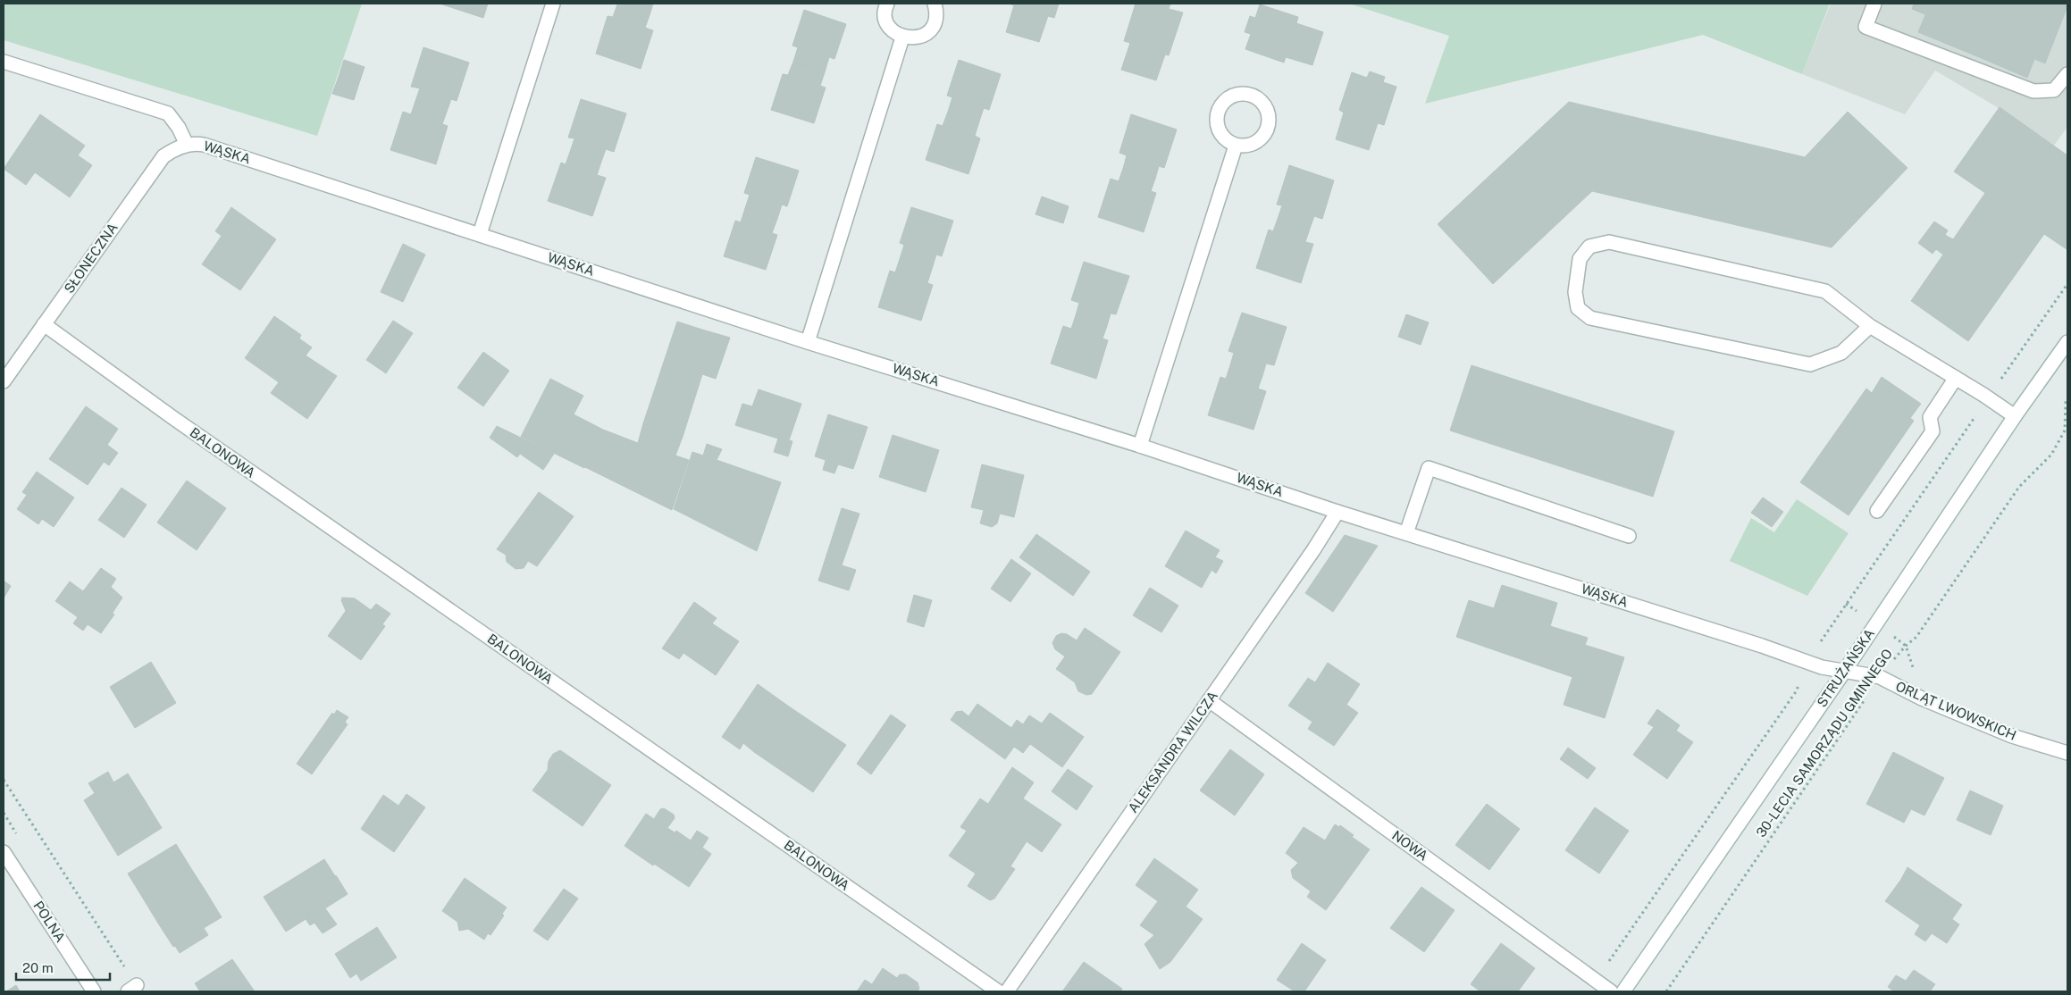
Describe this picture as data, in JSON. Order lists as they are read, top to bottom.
{
  "streets": {
    "street": [
      "WĄSKA",
      "SŁONECZNA",
      "BALONOWA",
      "STRUŻAŃSKA",
      "ORLĄT LWOWSKICH",
      "ALEKSANDRA WILCZA",
      "NOWA",
      "POLNA"
    ],
    "path": ["30-LECIA SAMORZĄDU GMINNEGO"]
  },
  "crossings": [
    ["WĄSKA", "SŁONECZNA"],
    ["WĄSKA", "STRUŻAŃSKA"],
    ["WĄSKA", "ORLĄT LWOWSKICH"],
    ["WĄSKA", "ALEKSANDRA WILCZA"],
    ["SŁONECZNA", "BALONOWA"],
    ["STRUŻAŃSKA", "ORLĄT LWOWSKICH"],
    ["ORLĄT LWOWSKICH", "30-LECIA SAMORZĄDU GMINNEGO"],
    ["ALEKSANDRA WILCZA", "NOWA"]
  ],
  "scale_bar": "20 m"
}
